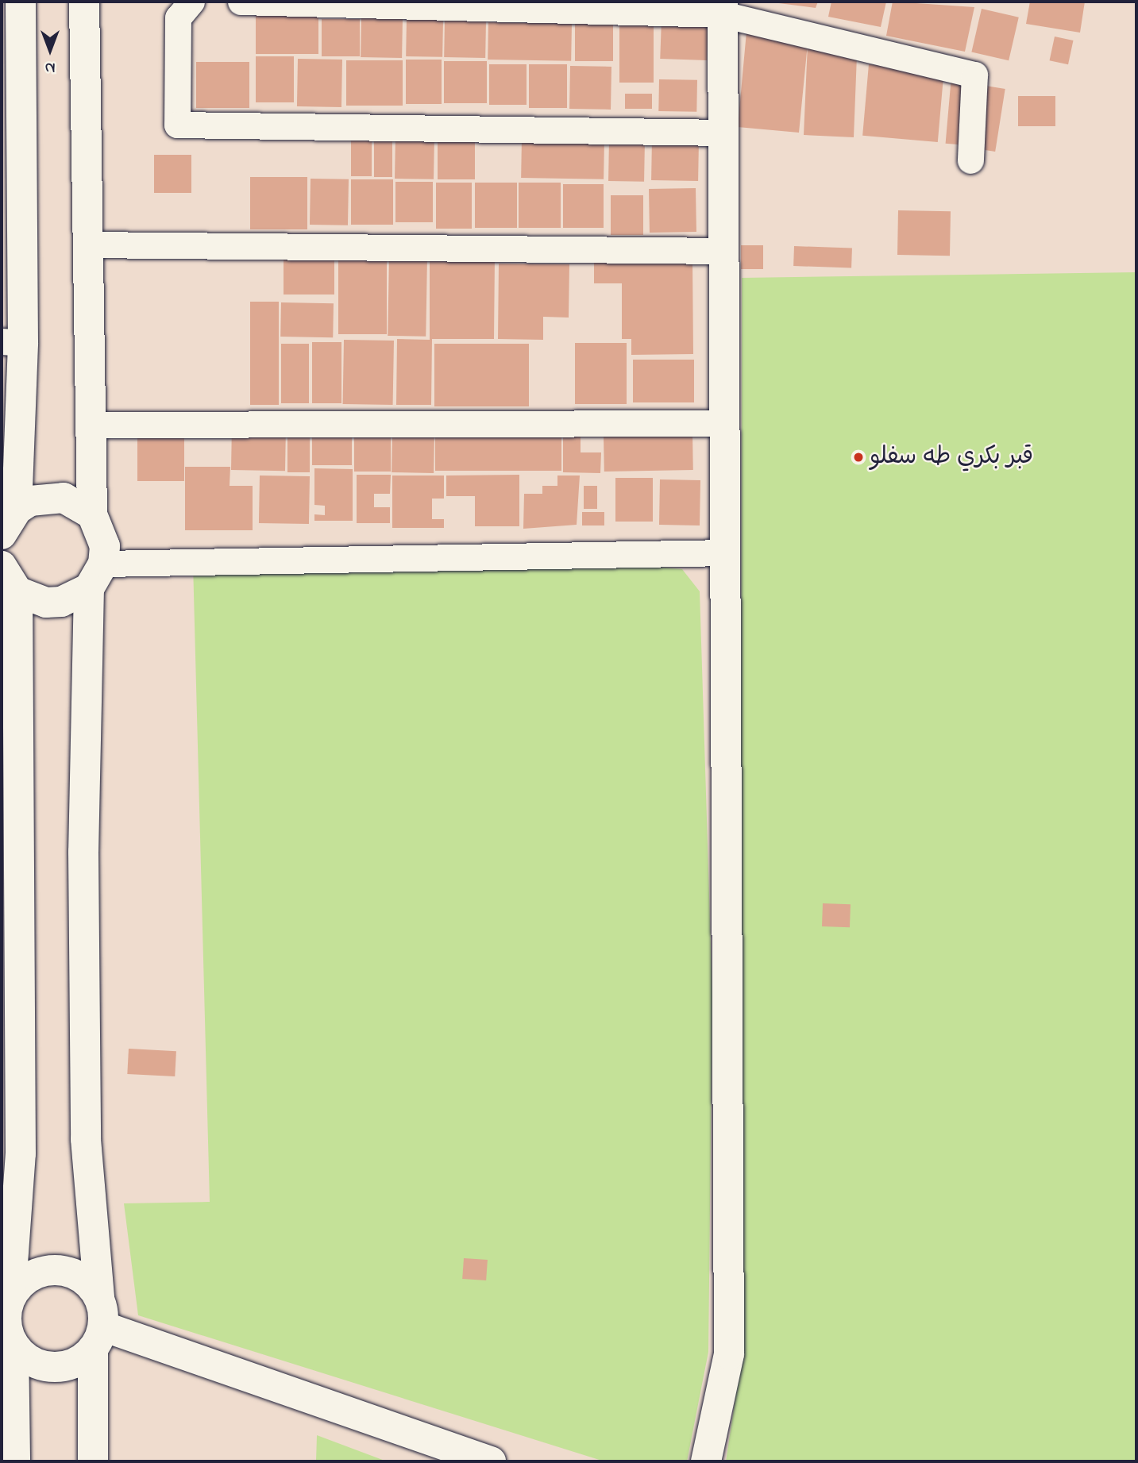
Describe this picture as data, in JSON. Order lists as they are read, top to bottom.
{
  "places": ["قبر بكري طه سفلو"],
  "north": "bottom"
}
